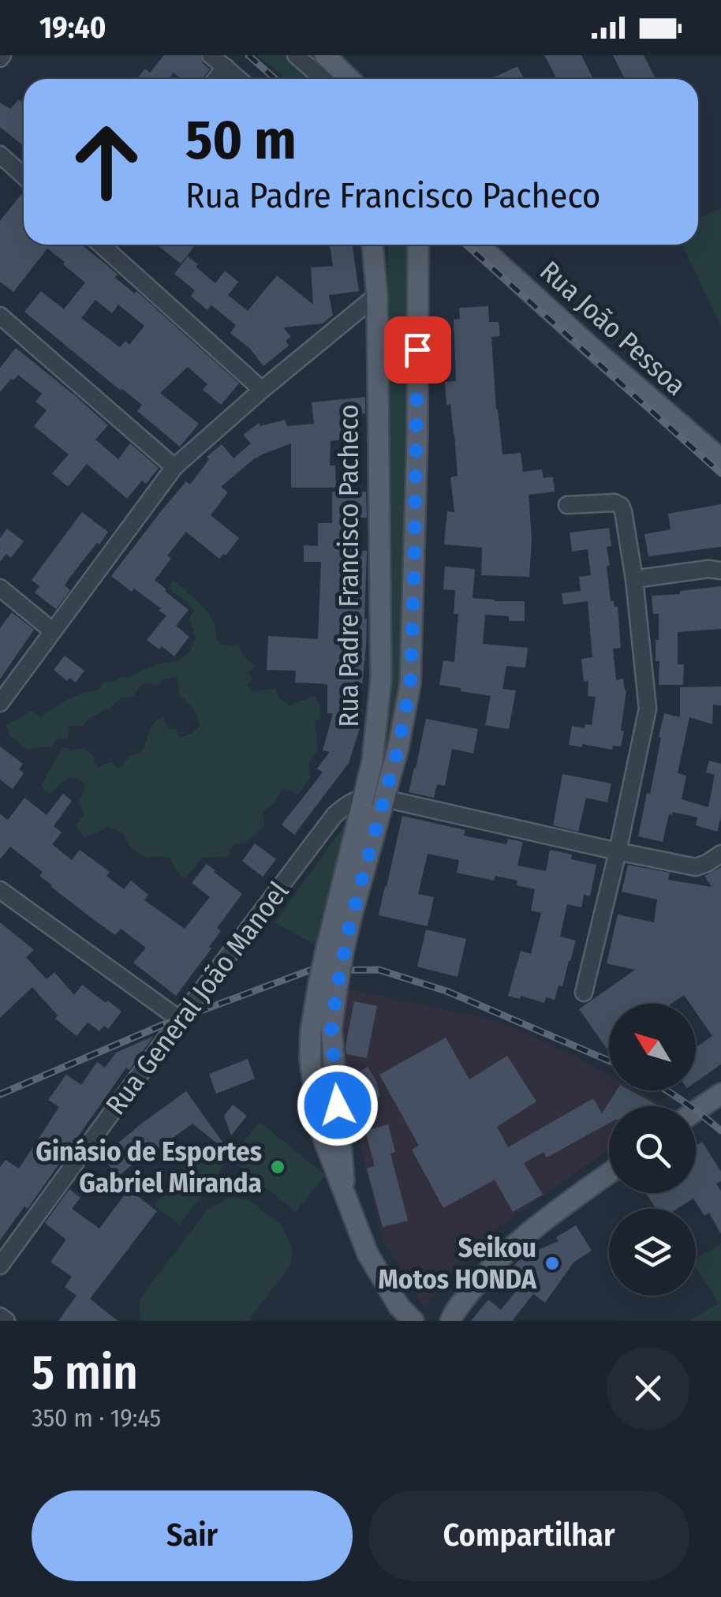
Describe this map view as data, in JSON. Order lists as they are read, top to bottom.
{
  "streets": {
    "main road": ["Rua João Pessoa", "Rua Padre Francisco Pacheco"],
    "street": ["Rua General João Manoel"]
  },
  "crossings": [
    ["Rua Padre Francisco Pacheco", "Rua General João Manoel"]
  ],
  "places": ["Ginásio de Esportes Gabriel Miranda", "Seikou Motos HONDA"],
  "north": "top left",
  "page": {
    "status": "19:40",
    "turn": ["50 m", "Rua Padre Francisco Pacheco"],
    "heading": ["5 min", "350 m · 19:45"],
    "buttons": ["Sair", "Compartilhar"]
  }
}
